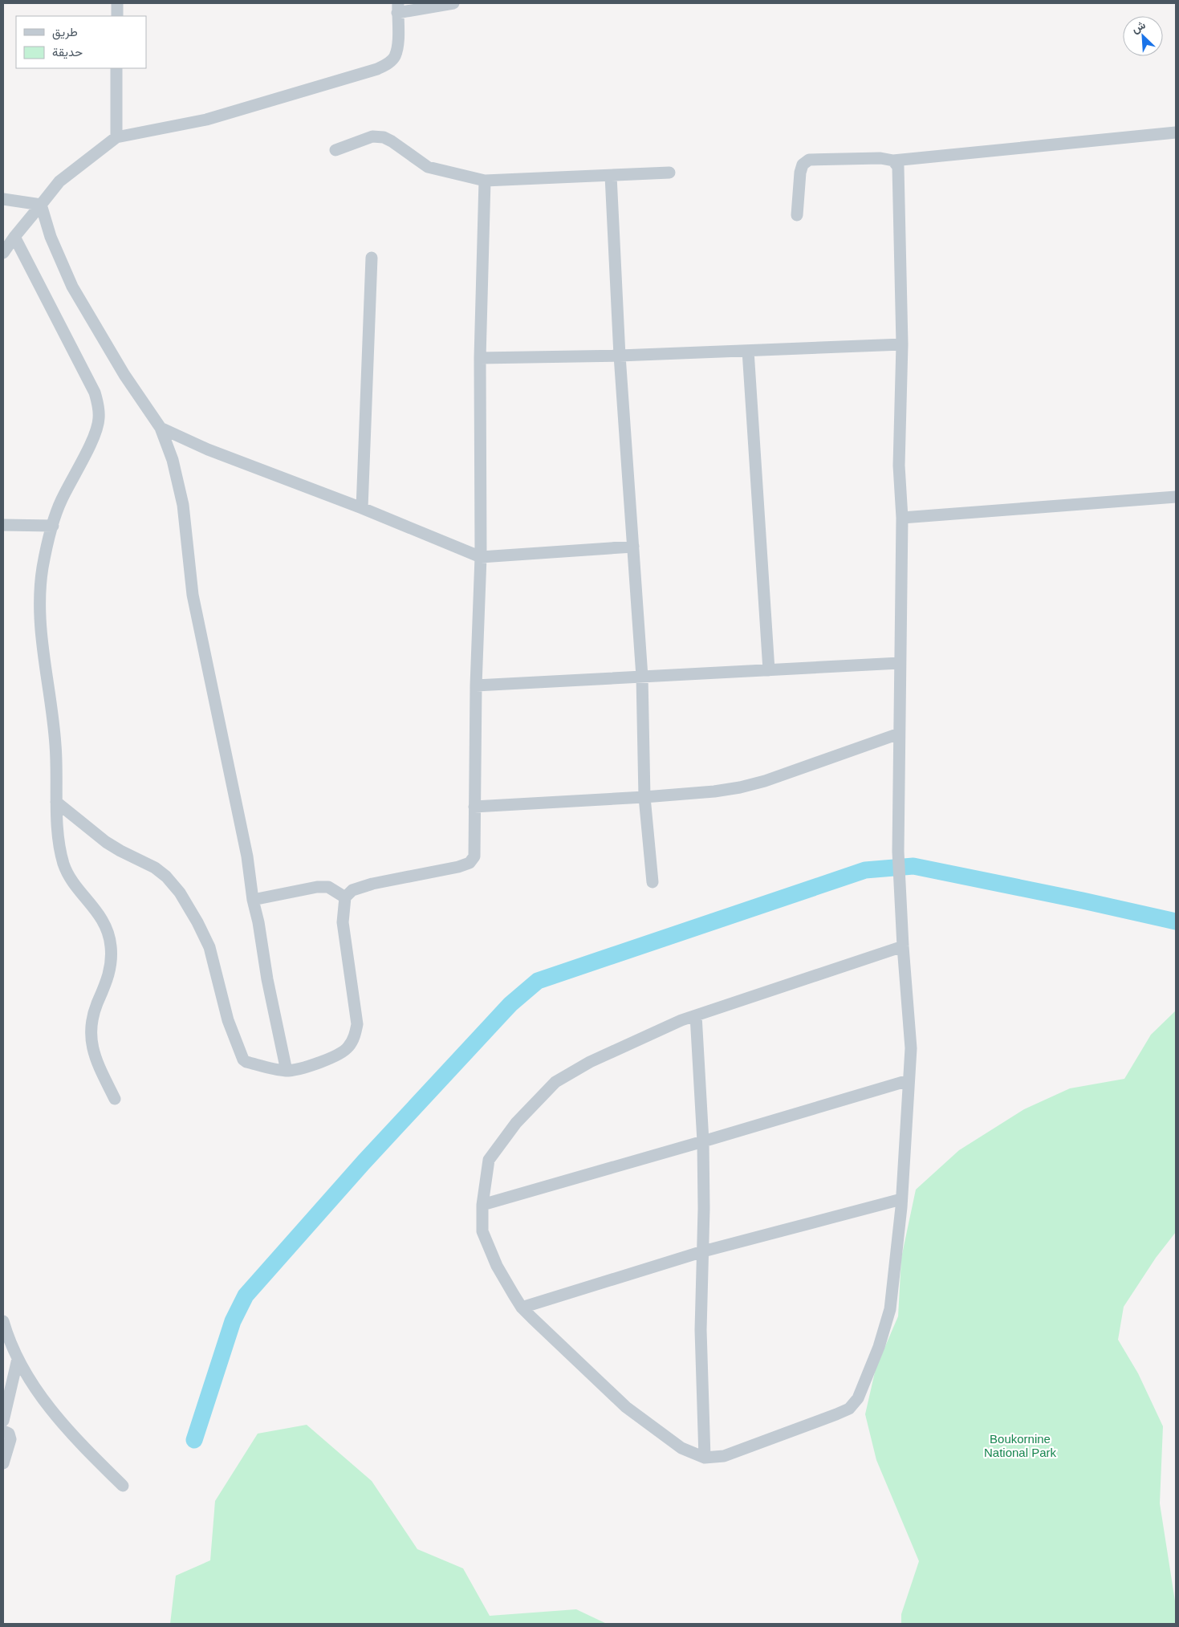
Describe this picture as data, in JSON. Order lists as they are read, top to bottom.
{
  "parks": ["Boukornine National Park"],
  "legend": ["طريق", "حديقة"],
  "north": "top left"
}
